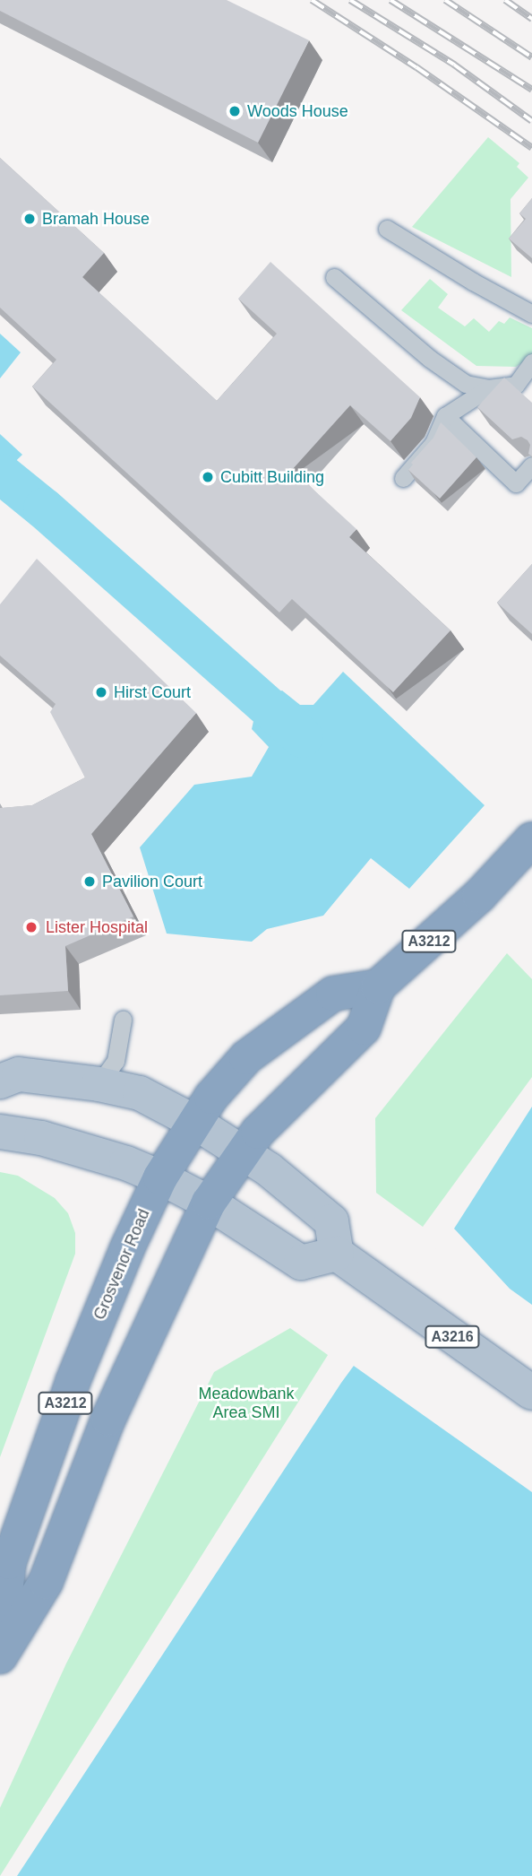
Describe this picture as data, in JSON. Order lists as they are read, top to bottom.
{
  "streets": {
    "highway": ["A3212", "Grosvenor Road"],
    "main road": ["A3216"]
  },
  "crossings": [
    ["A3212", "Grosvenor Road"]
  ],
  "parks": ["Meadowbank Area SMI"],
  "places": [
    "Woods House",
    "Bramah House",
    "Cubitt Building",
    "Hirst Court",
    "Pavilion Court",
    "Lister Hospital"
  ]
}
